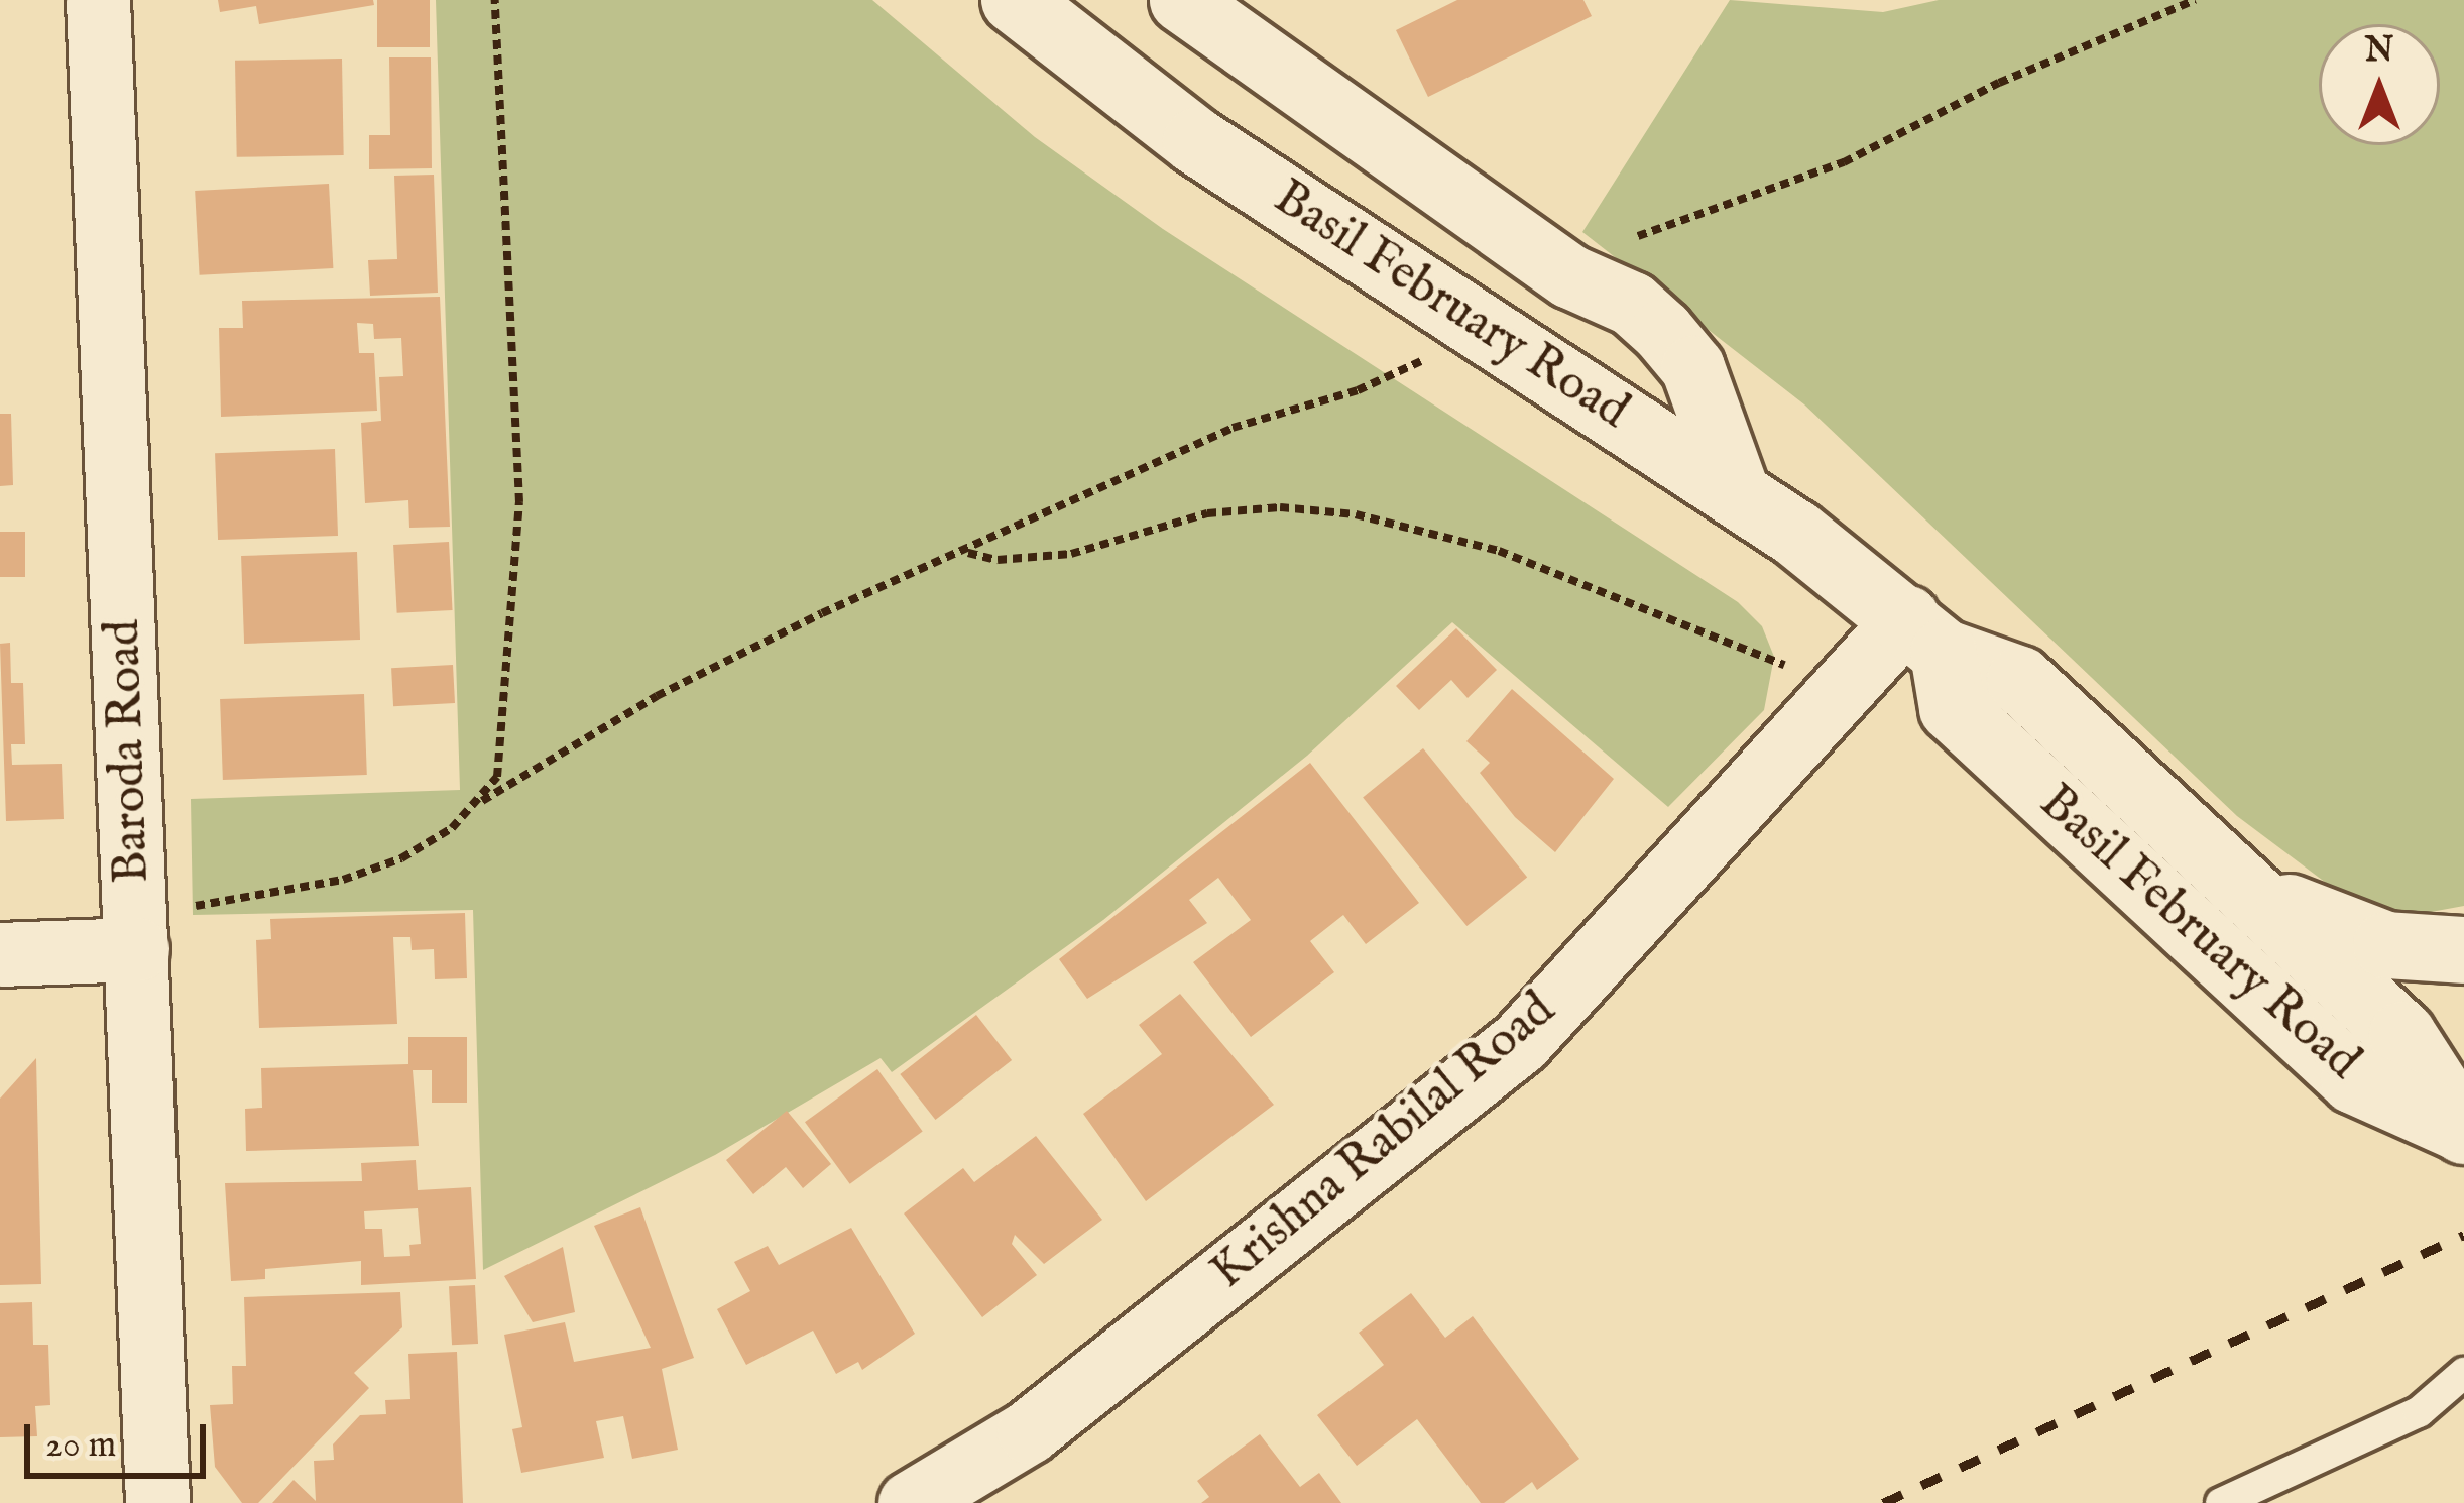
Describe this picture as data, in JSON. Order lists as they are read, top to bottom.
{
  "streets": {
    "street": ["Basil February Road", "Baroda Road", "Krishna Rabilal Road"]
  },
  "crossings": [
    ["Basil February Road", "Krishna Rabilal Road"]
  ],
  "scale_bar": "20 m",
  "north": "top"
}
